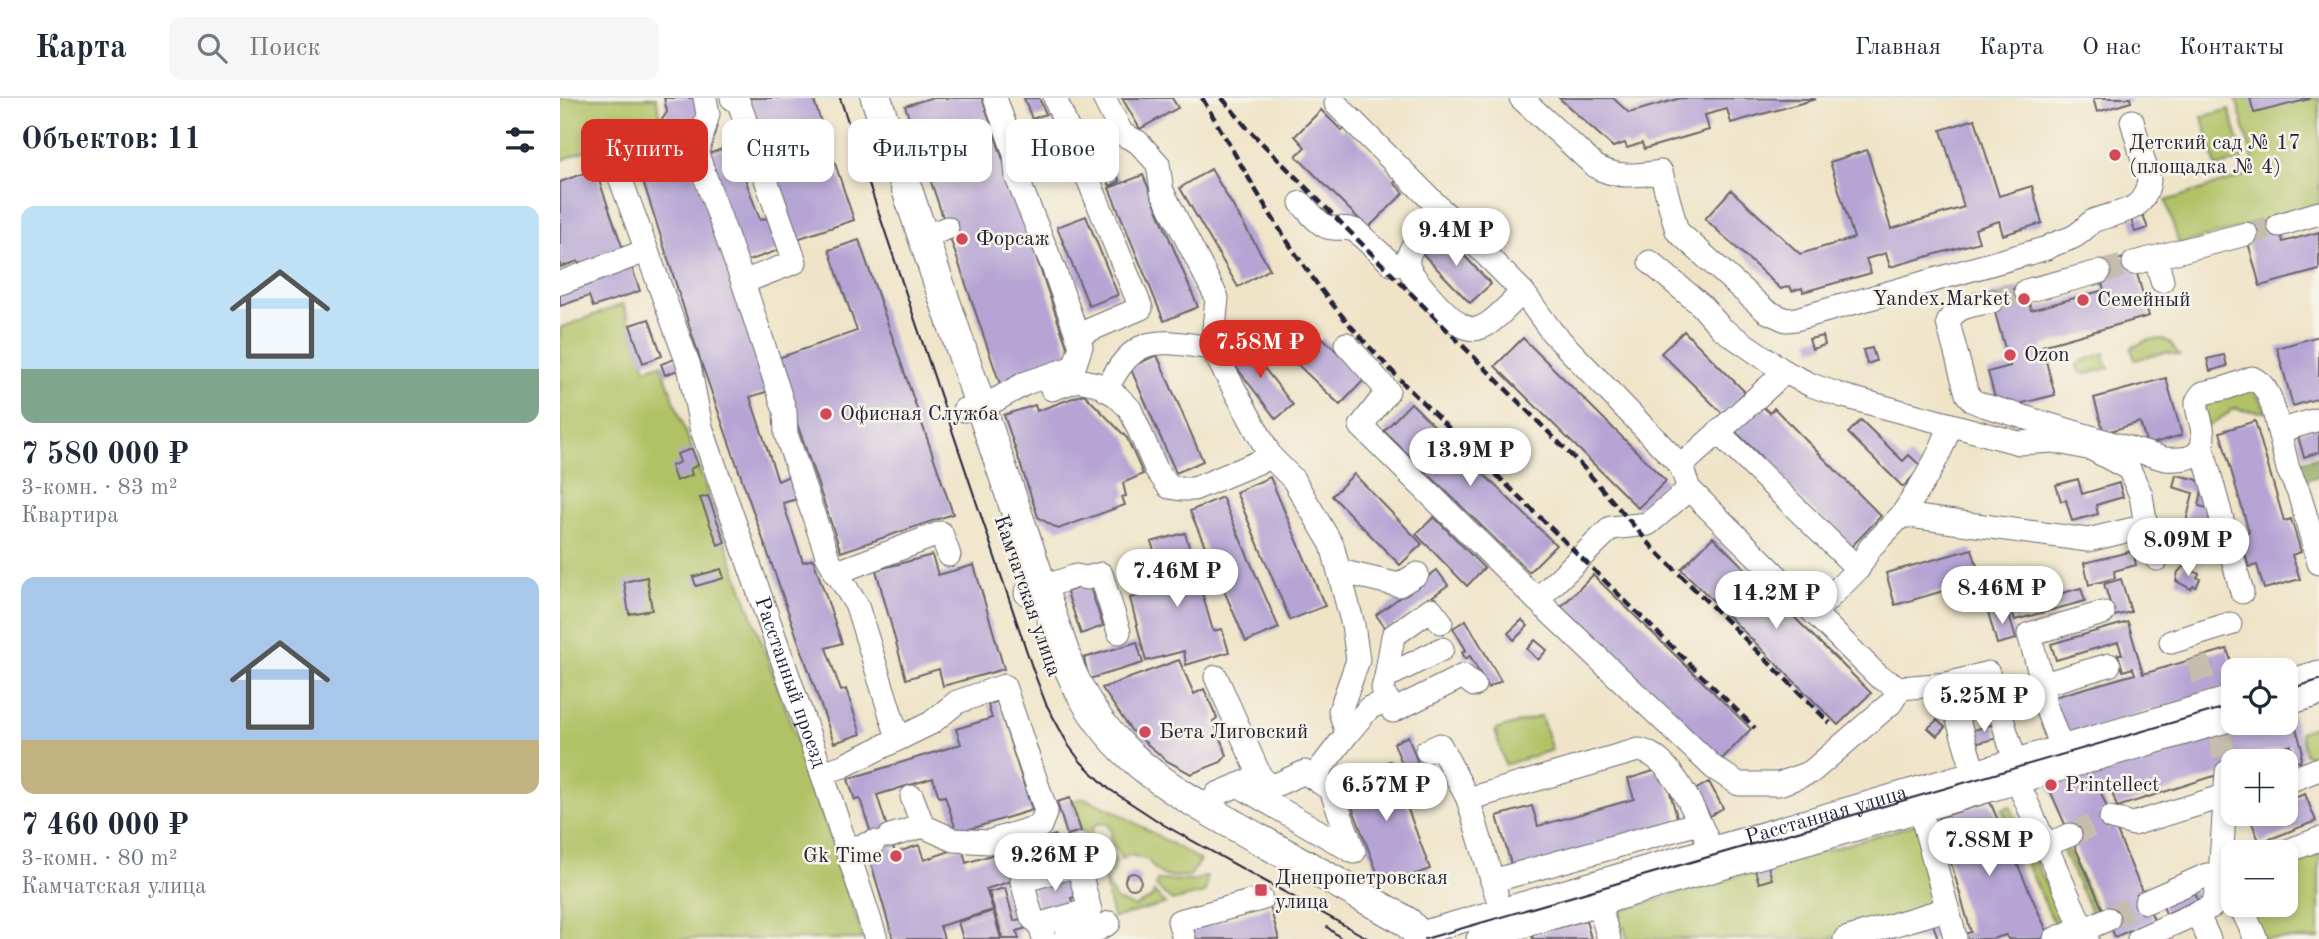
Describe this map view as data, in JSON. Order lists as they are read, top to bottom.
{
  "streets": {
    "main road": ["Камчатская улица"],
    "street": ["Расстанный проезд", "Расстанная улица"]
  },
  "crossings": [
    ["Камчатская улица", "Расстанная улица"]
  ],
  "places": {
    "other": [
      "Детский сад № 17 (площадка № 4)",
      "Форсаж",
      "Yandex.Market",
      "Семейный",
      "Ozon",
      "Офисная Служба",
      "Бета Лиговский",
      "Printellect",
      "Gk Time"
    ],
    "transit": ["Днепропетровская улица"]
  },
  "page": {
    "header": "Карта",
    "search": "Поиск",
    "nav": [
      "Главная",
      "Карта",
      "О нас",
      "Контакты"
    ],
    "heading": "Объектов: 11",
    "chip": [
      "Купить",
      "Снять",
      "Фильтры",
      "Новое"
    ],
    "list": [
      {
        "name": "7 580 000 ₽",
        "note": "3-комн. · 83 m² · Квартира"
      },
      {
        "name": "7 460 000 ₽",
        "note": "3-комн. · 80 m² · Камчатская улица"
      }
    ],
    "price": [
      "9.4M ₽",
      "7.58M ₽",
      "13.9M ₽",
      "8.09M ₽",
      "7.46M ₽",
      "8.46M ₽",
      "14.2M ₽",
      "5.25M ₽",
      "6.57M ₽",
      "7.88M ₽",
      "9.26M ₽"
    ],
    "map_buttons": ["+", "−"]
  }
}
